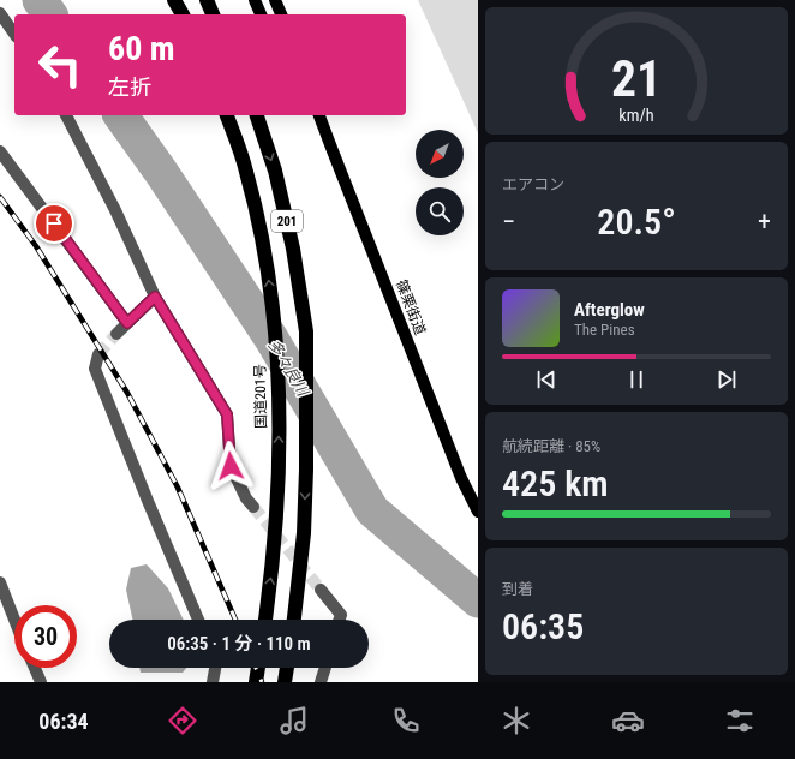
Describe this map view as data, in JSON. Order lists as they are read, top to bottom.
{
  "streets": {
    "highway": ["201", "国道201号"],
    "main road": ["篠栗街道"]
  },
  "water": ["多々良川"],
  "north": "bottom left",
  "page": {
    "turn": ["60 m", "左折"],
    "tile": [
      "エアコン",
      ["航続距離 · 85%", "425 km"],
      ["到着", "06:35"]
    ],
    "heat": ["−", "20.5°", "+"],
    "song": ["Afterglow", "The Pines"],
    "limit": "30",
    "trip": "06:35 · 1 分 · 110 m",
    "tabs": "06:34",
    "gauge": ["21", "km/h"]
  }
}
